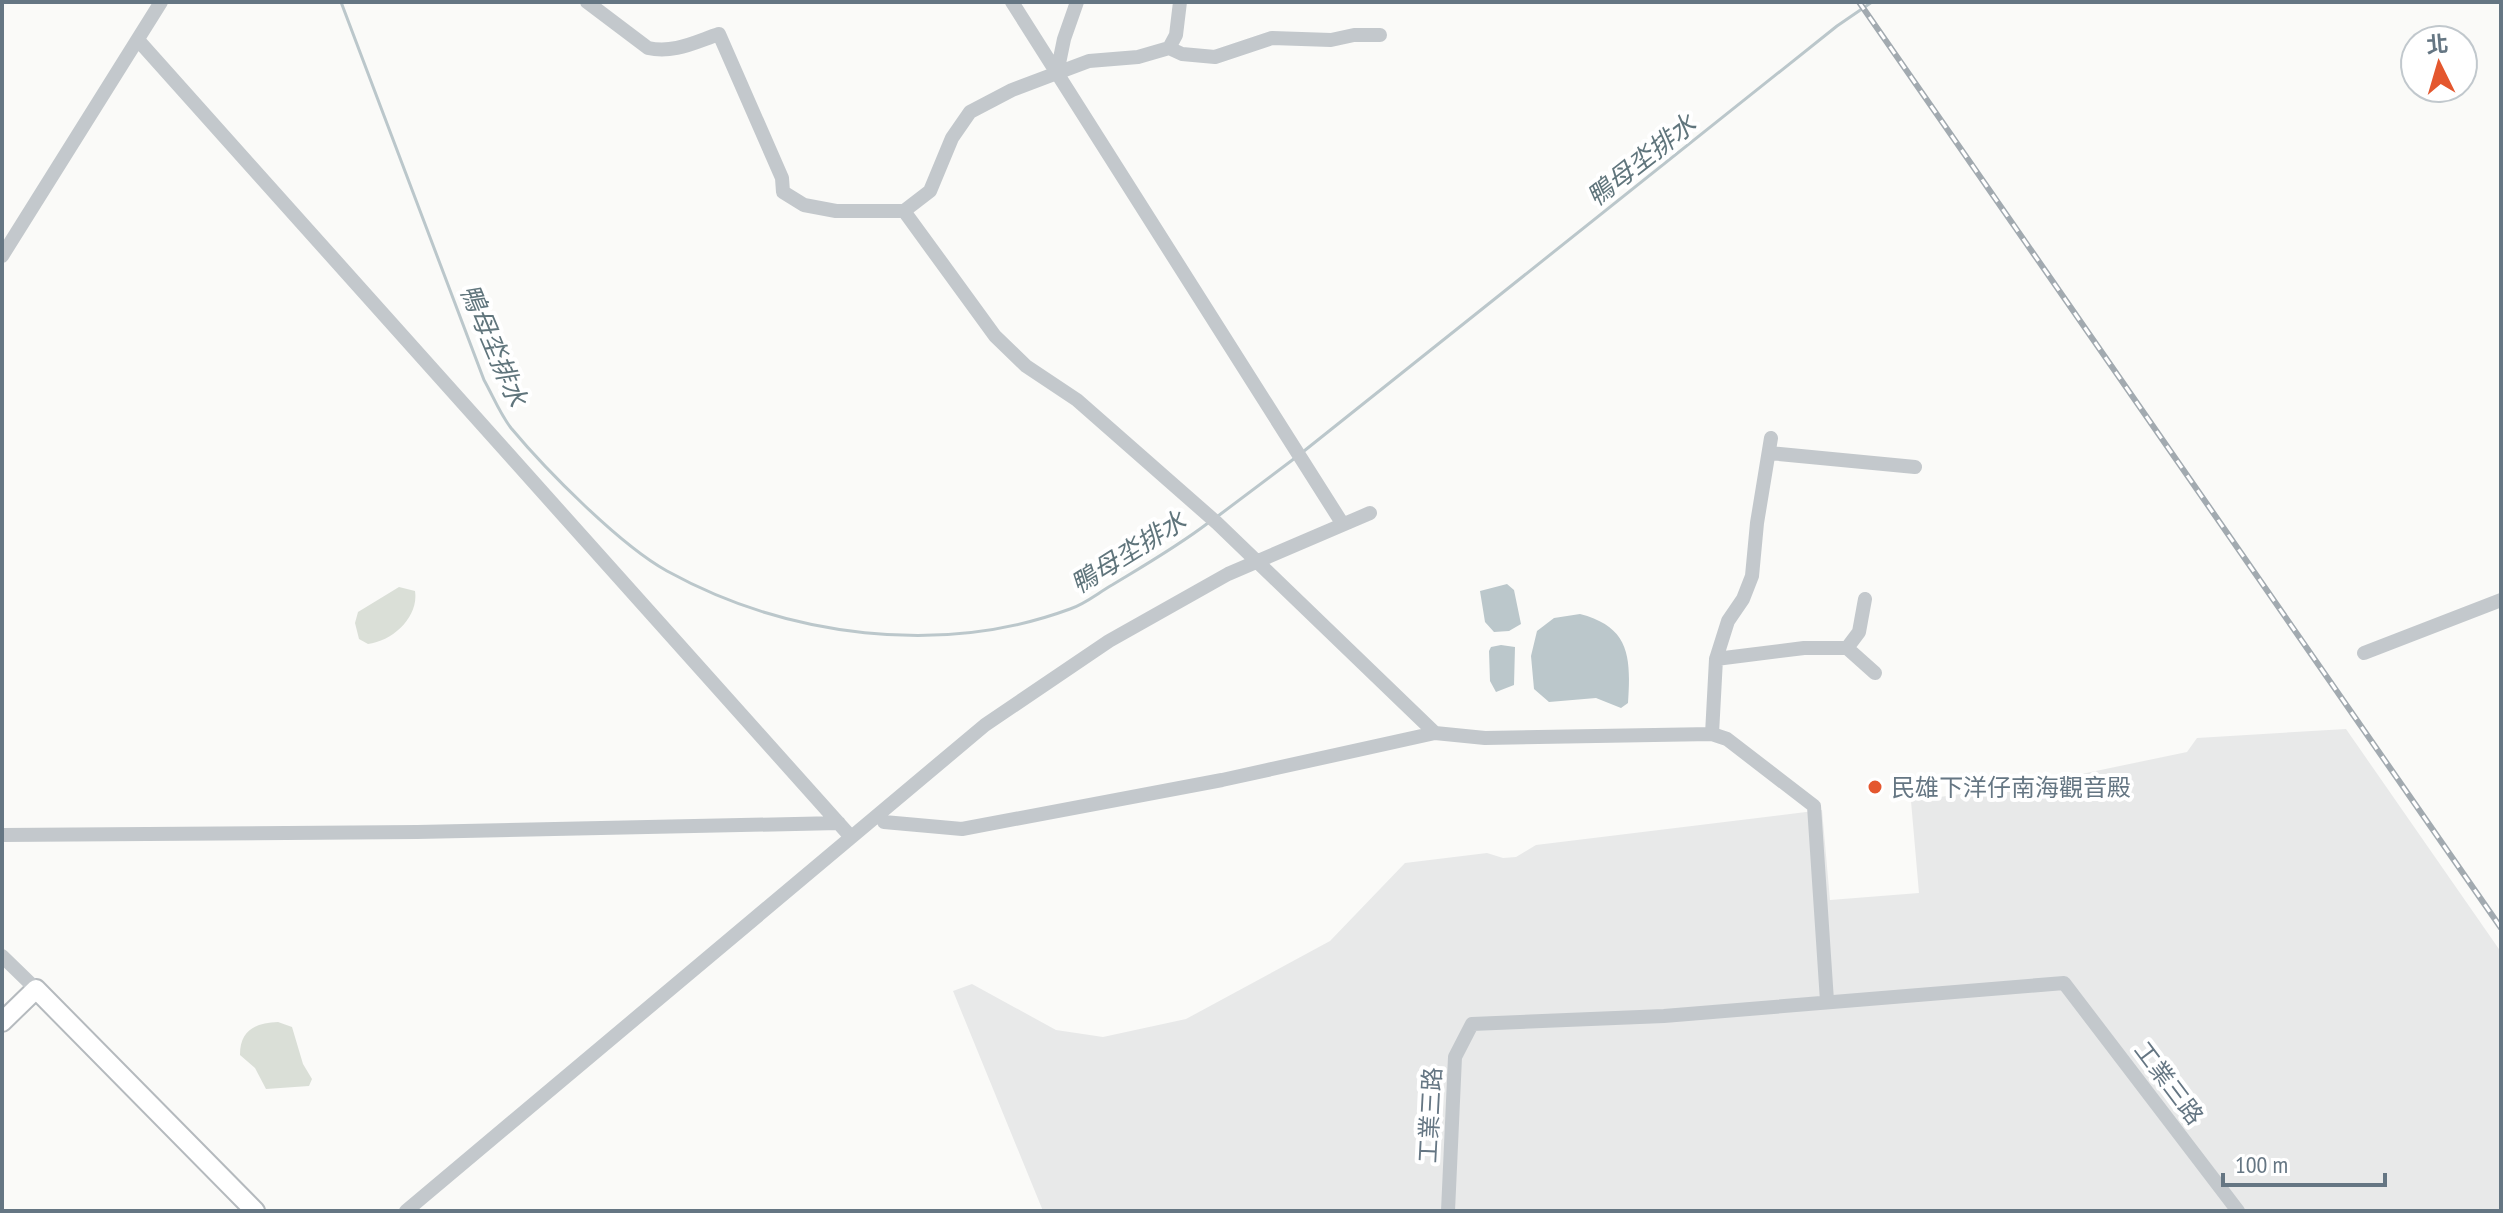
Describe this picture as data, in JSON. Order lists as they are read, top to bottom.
{
  "streets": {
    "street": ["工業三路"]
  },
  "water": ["鴨母坔排水"],
  "places": ["民雄下洋仔南海觀音殿"],
  "scale_bar": "100 m",
  "north": "top"
}
